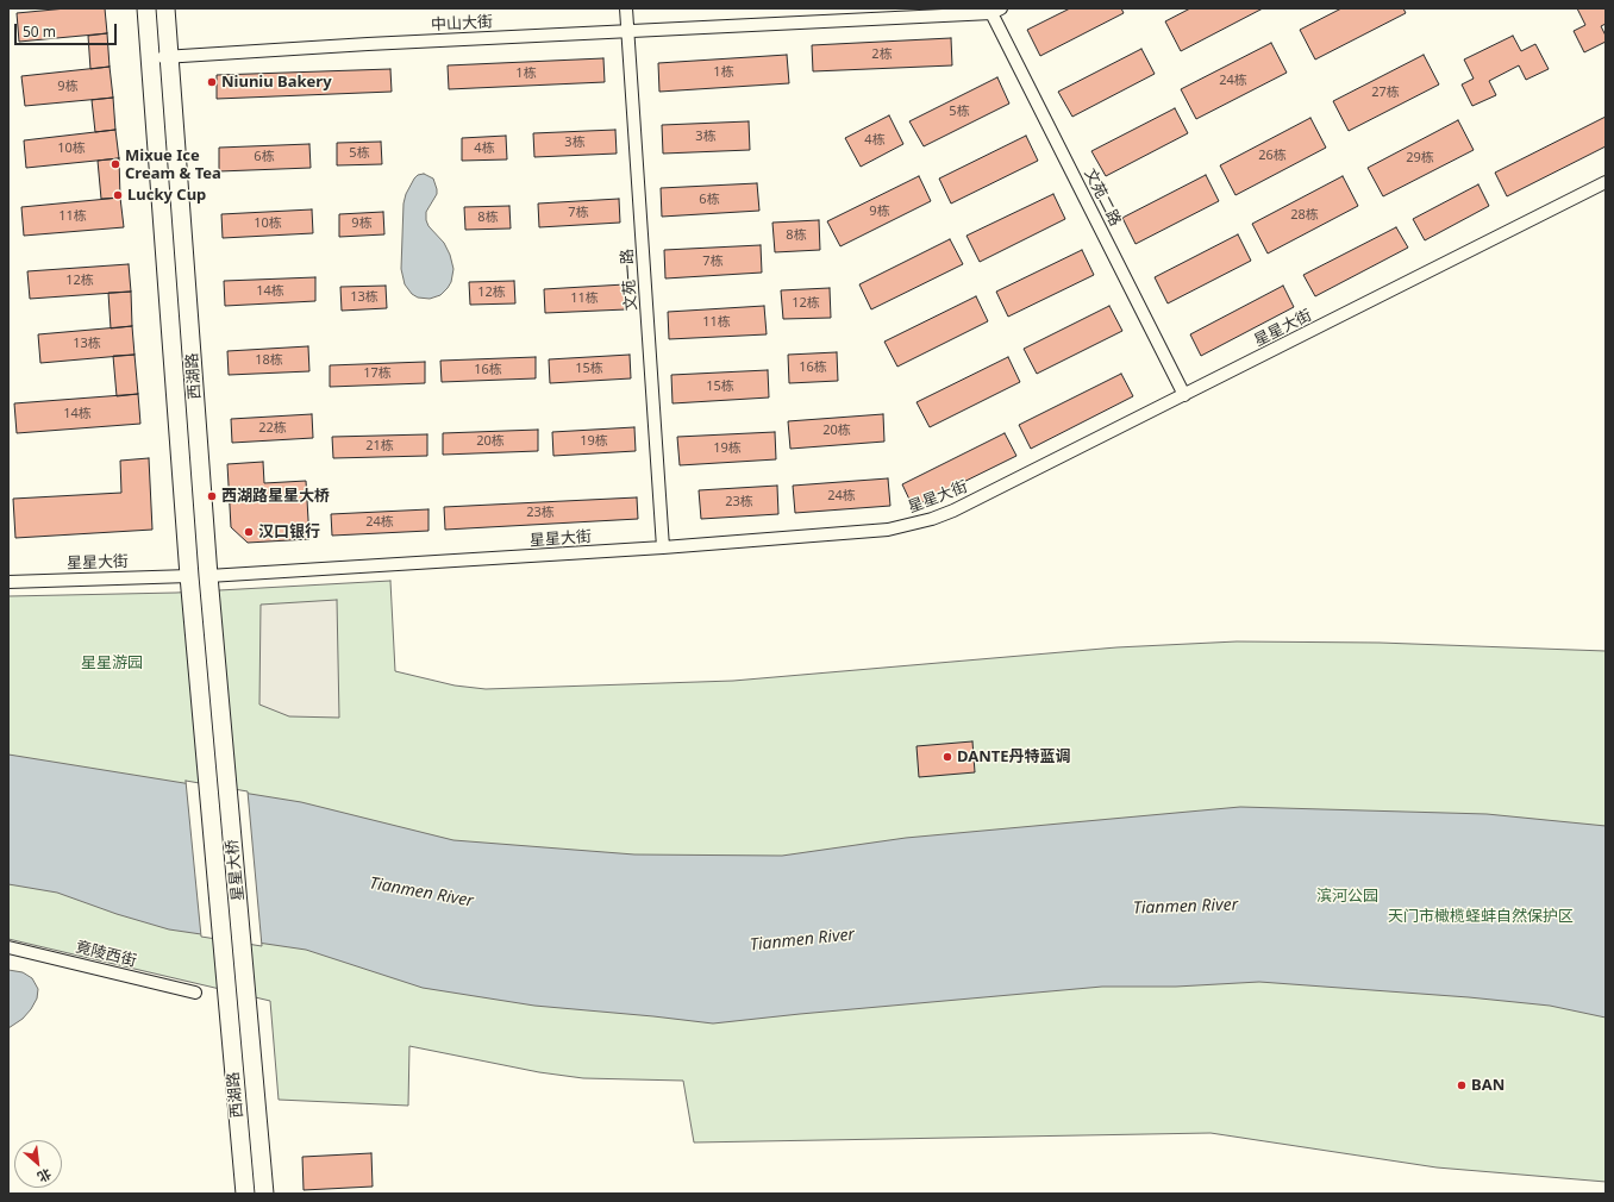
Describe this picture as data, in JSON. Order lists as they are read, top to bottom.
{
  "streets": {
    "main road": ["西湖路", "星星大桥"],
    "street": [
      "中山大街",
      "文苑二路",
      "文苑一路",
      "星星大街",
      "竟陵西街"
    ]
  },
  "crossings": [
    ["中山大街", "文苑二路"],
    ["中山大街", "文苑一路"],
    ["中山大街", "西湖路"],
    ["文苑二路", "星星大街"],
    ["文苑一路", "星星大街"],
    ["星星大街", "西湖路"],
    ["西湖路", "星星大桥"]
  ],
  "water": ["Tianmen River"],
  "parks": ["星星游园", "滨河公园", "天门市橄榄蛏蚌自然保护区"],
  "places": [
    "Niuniu Bakery",
    "Mixue Ice Cream & Tea",
    "Lucky Cup",
    "西湖路星星大桥",
    "汉口银行",
    "DANTE丹特蓝调",
    "BAN"
  ],
  "house_numbers": [
    "2栋",
    "1栋",
    "1栋",
    "24栋",
    "9栋",
    "27栋",
    "5栋",
    "3栋",
    "4栋",
    "3栋",
    "10栋",
    "4栋",
    "5栋",
    "26栋",
    "6栋",
    "29栋",
    "6栋",
    "9栋",
    "7栋",
    "28栋",
    "11栋",
    "8栋",
    "10栋",
    "9栋",
    "8栋",
    "7栋",
    "12栋",
    "14栋",
    "12栋",
    "13栋",
    "11栋",
    "12栋",
    "11栋",
    "13栋",
    "18栋",
    "16栋",
    "15栋",
    "16栋",
    "17栋",
    "15栋",
    "14栋",
    "22栋",
    "20栋",
    "20栋",
    "19栋",
    "21栋",
    "19栋",
    "24栋",
    "23栋",
    "23栋",
    "24栋"
  ],
  "scale_bar": "50 m",
  "north": "bottom right"
}
